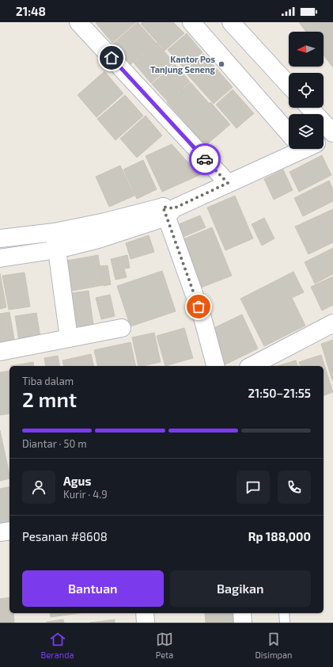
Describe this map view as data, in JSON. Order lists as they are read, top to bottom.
{
  "places": ["Kantor Pos Tanjung Seneng"],
  "north": "left",
  "page": {
    "status": "21:48",
    "heading": ["2 mnt", "Tiba dalam", "21:50–21:55"],
    "panel": [
      "Agus",
      "Kurir · 4.9",
      "Pesanan #8608",
      "Rp 188,000"
    ],
    "bar": "Diantar · 50 m",
    "buttons": ["Bantuan", "Bagikan"],
    "tabs": ["Beranda", "Peta", "Disimpan"]
  }
}
